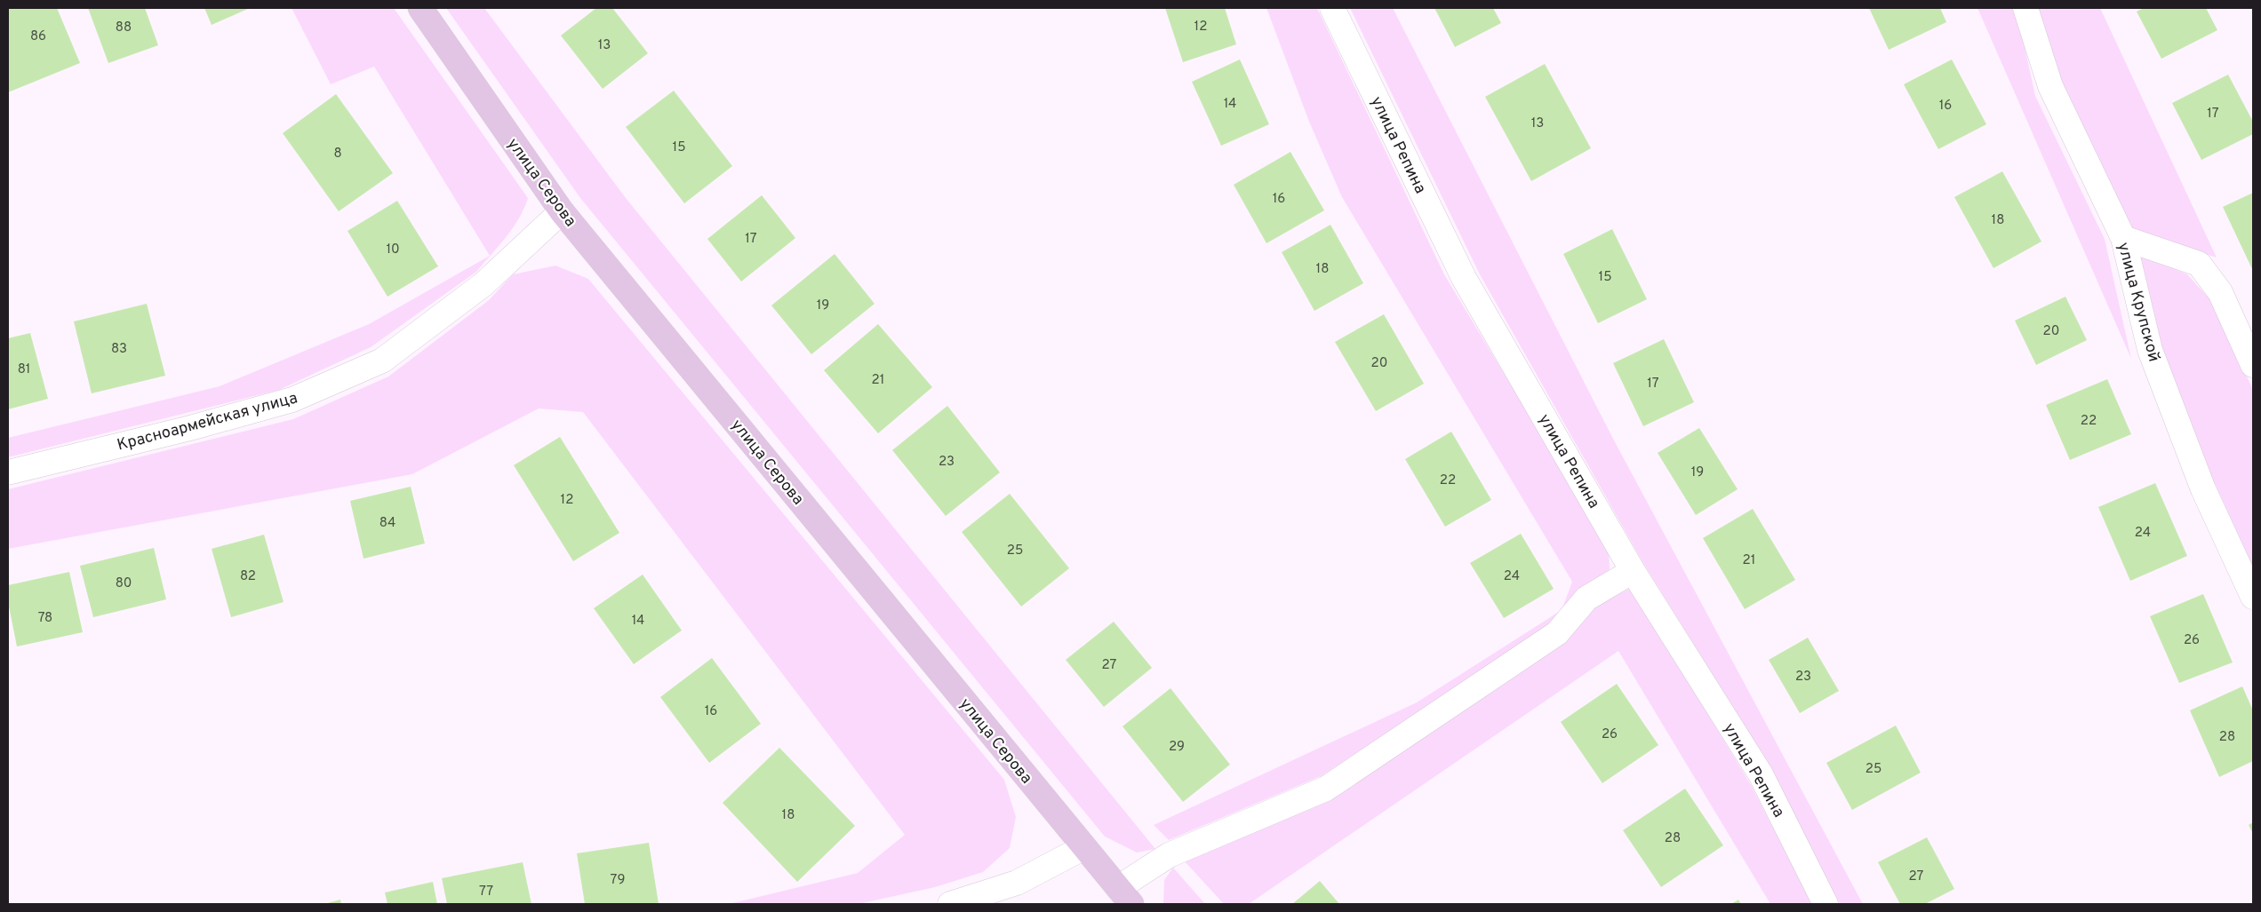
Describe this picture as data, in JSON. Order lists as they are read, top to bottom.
{
  "streets": {
    "main road": ["улица Серова"],
    "street": ["улица Репина", "улица Крупской", "Красноармейская улица"]
  },
  "crossings": [
    ["улица Серова", "Красноармейская улица"]
  ],
  "house_numbers": [
    "12",
    "88",
    "86",
    "13",
    "14",
    "16",
    "17",
    "13",
    "15",
    "8",
    "16",
    "18",
    "17",
    "10",
    "18",
    "15",
    "19",
    "20",
    "83",
    "20",
    "81",
    "21",
    "17",
    "22",
    "23",
    "19",
    "22",
    "12",
    "84",
    "24",
    "25",
    "21",
    "82",
    "24",
    "80",
    "78",
    "14",
    "26",
    "27",
    "23",
    "16",
    "26",
    "28",
    "29",
    "25",
    "18",
    "28",
    "27",
    "79",
    "77"
  ]
}
